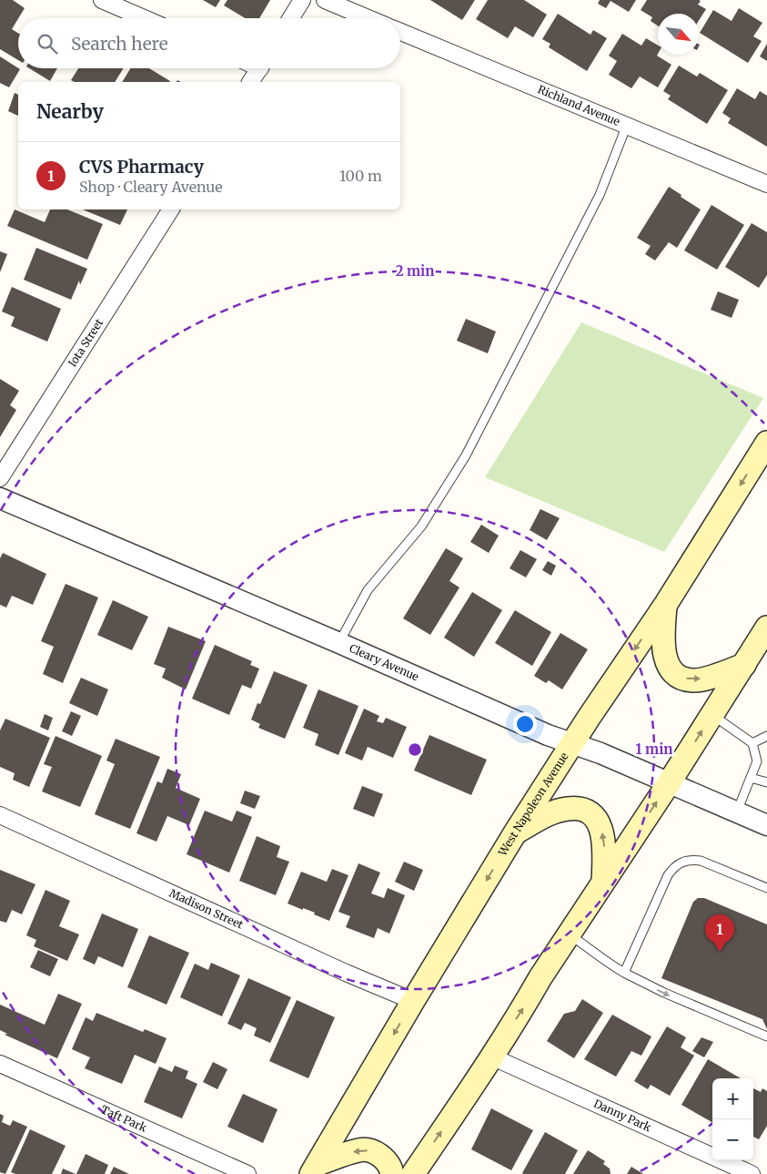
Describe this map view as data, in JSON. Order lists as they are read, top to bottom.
{
  "streets": {
    "main road": ["West Napoleon Avenue"],
    "street": [
      "Richland Avenue",
      "Iota Street",
      "Cleary Avenue",
      "Madison Street",
      "Danny Park",
      "Taft Park"
    ]
  },
  "crossings": [
    ["Cleary Avenue", "West Napoleon Avenue"],
    ["West Napoleon Avenue", "Madison Street"]
  ],
  "north": "bottom right",
  "page": {
    "search": "Search here",
    "heading": "Nearby",
    "list": [
      {
        "mark": "1",
        "name": "CVS Pharmacy",
        "note": "Shop · Cleary Avenue",
        "value": "100 m"
      }
    ],
    "pins": "1",
    "map_buttons": ["+", "−"]
  },
  "rings": ["2 min", "1 min"]
}
